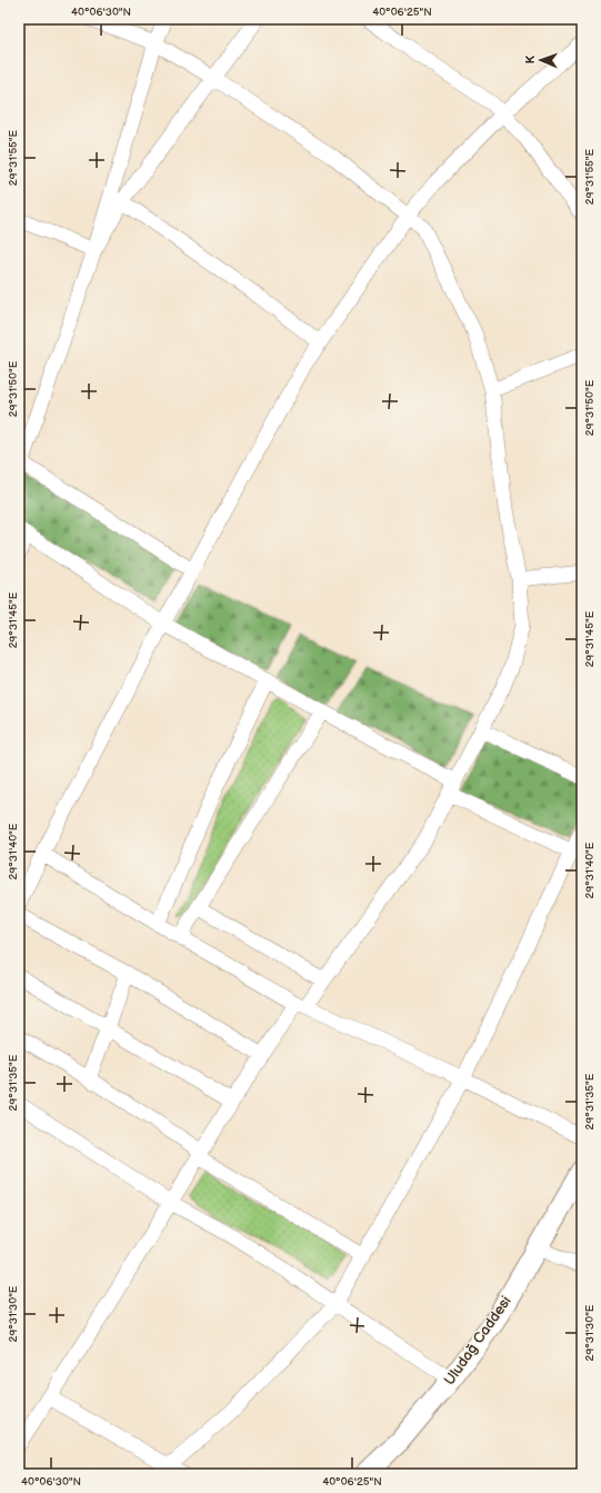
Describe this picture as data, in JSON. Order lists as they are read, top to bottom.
{
  "streets": {
    "street": ["Uludağ Caddesi"]
  },
  "north": "left",
  "coordinates": [
    "40°06'30\"N",
    "40°06'25\"N",
    "29°31'55\"E",
    "29°31'50\"E",
    "29°31'45\"E",
    "29°31'40\"E",
    "29°31'35\"E",
    "29°31'30\"E"
  ]
}
